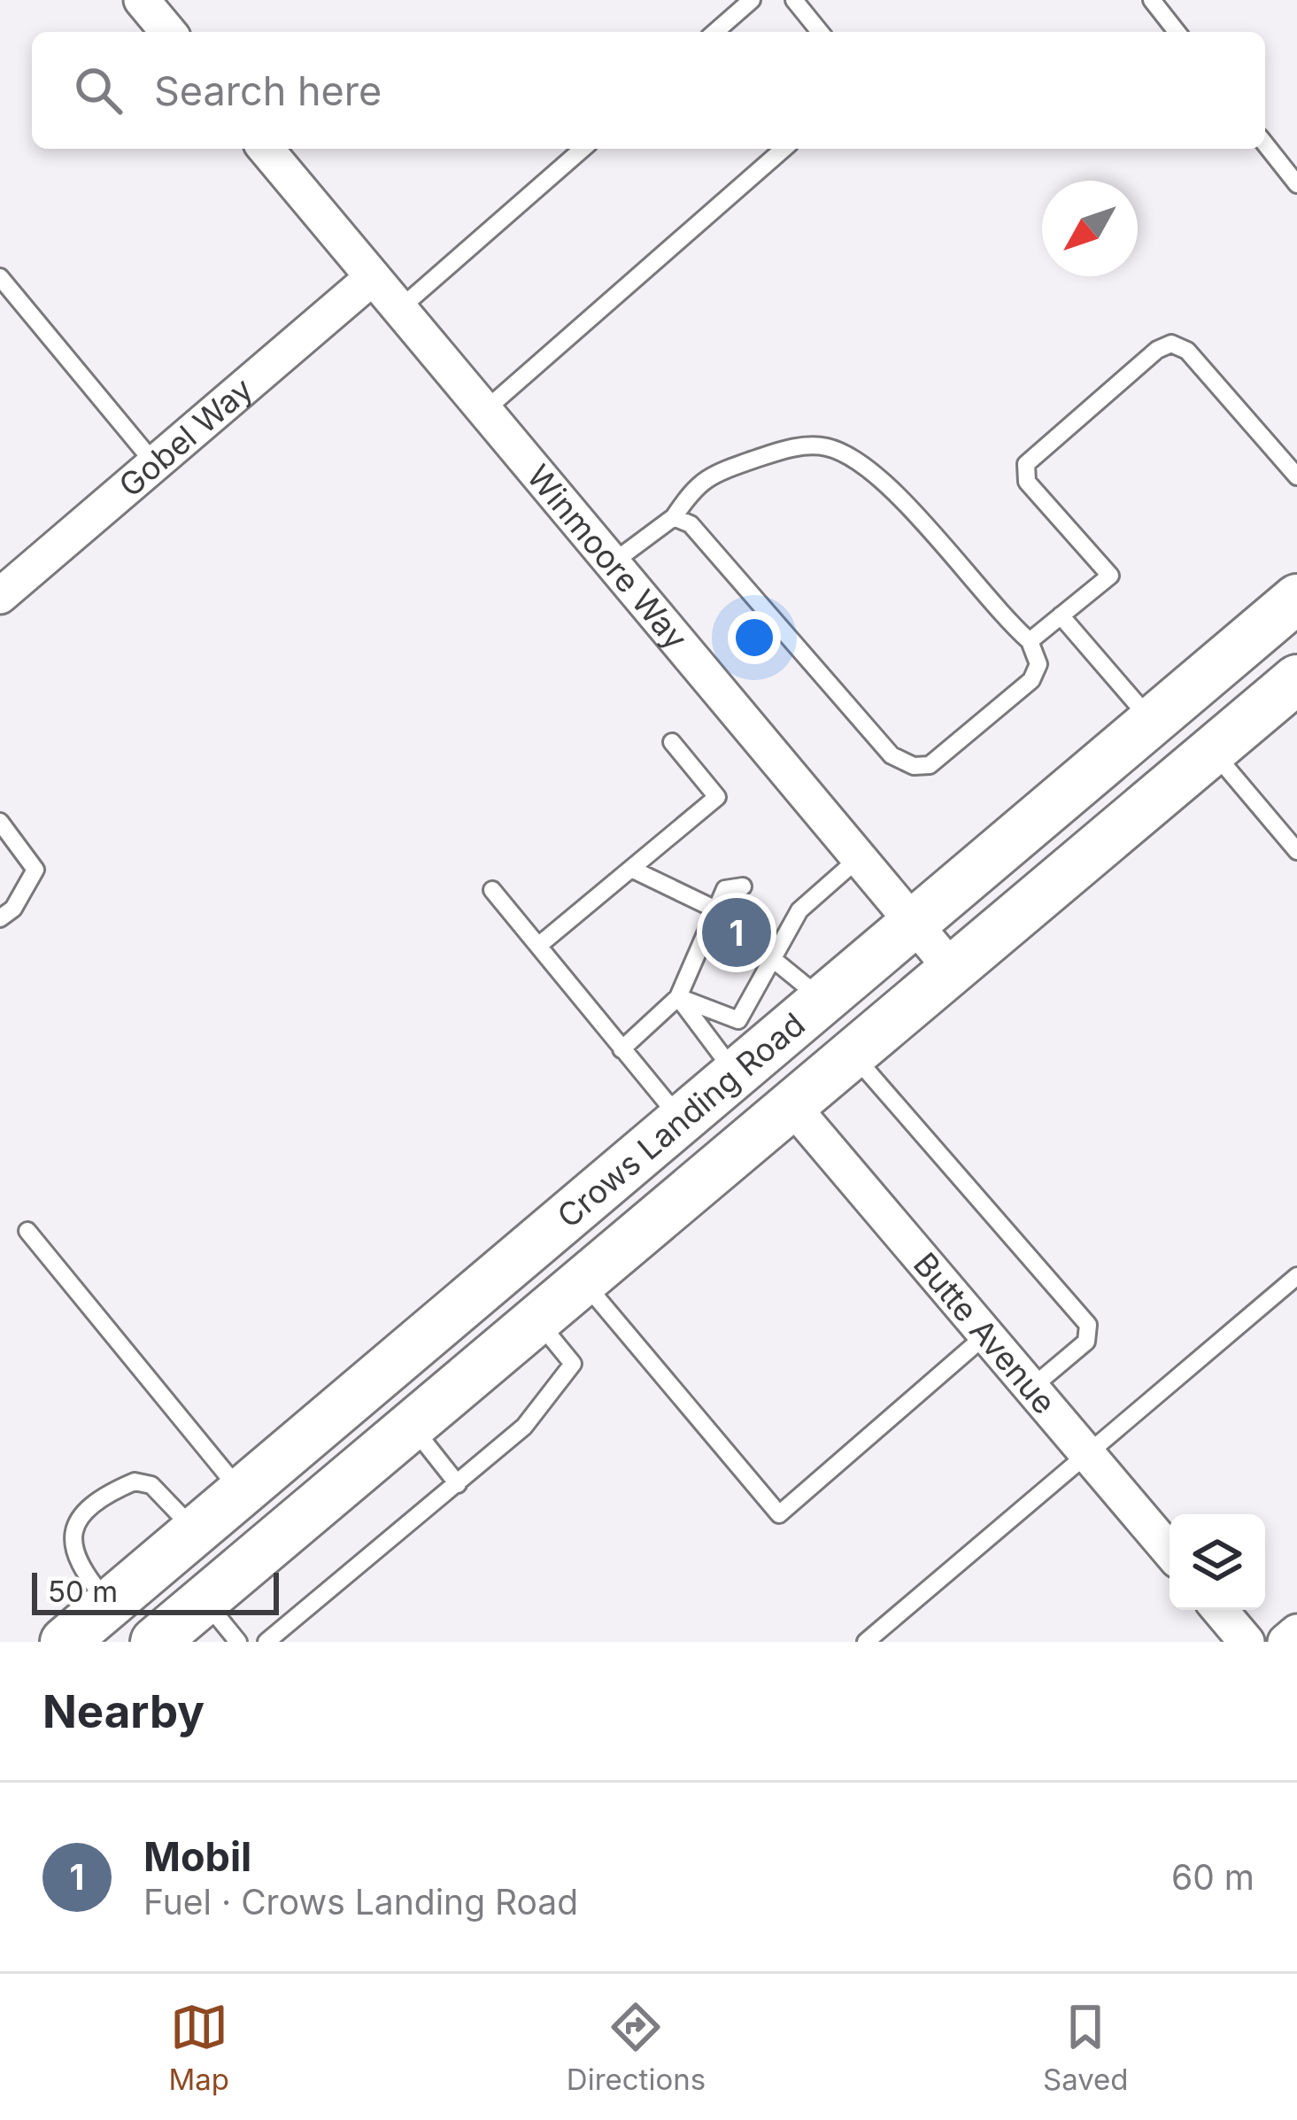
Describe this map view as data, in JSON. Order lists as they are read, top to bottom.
{
  "streets": {
    "main road": ["Crows Landing Road"],
    "street": ["Gobel Way", "Winmoore Way", "Butte Avenue"]
  },
  "crossings": [
    ["Gobel Way", "Winmoore Way"],
    ["Winmoore Way", "Crows Landing Road"],
    ["Crows Landing Road", "Butte Avenue"]
  ],
  "scale_bar": "50 m",
  "north": "bottom left",
  "page": {
    "search": "Search here",
    "pins": "1",
    "scale": "50 m",
    "heading": "Nearby",
    "list": [
      {
        "mark": "1",
        "name": "Mobil",
        "note": "Fuel · Crows Landing Road",
        "value": "60 m"
      }
    ],
    "nav": ["Map", "Directions", "Saved"]
  }
}
